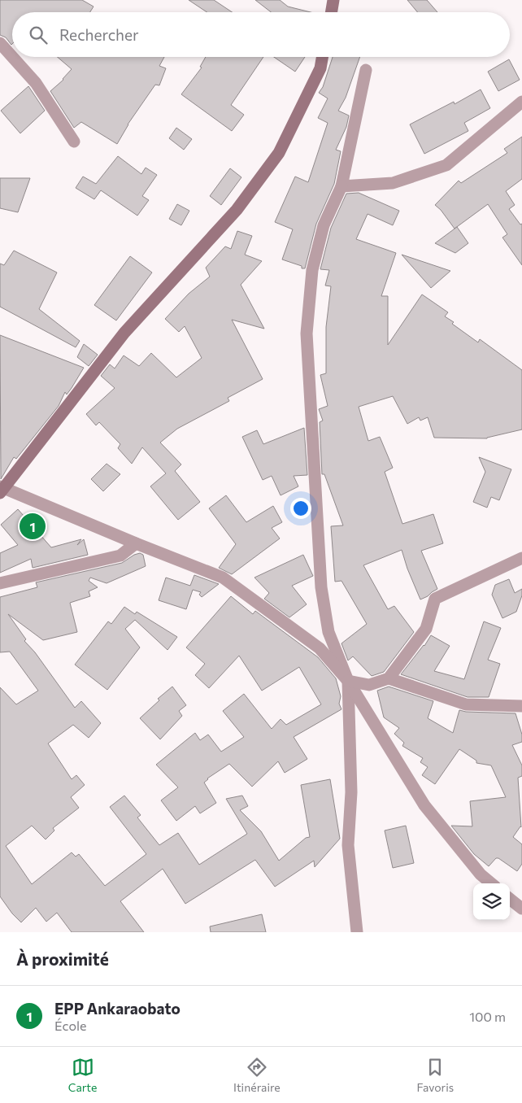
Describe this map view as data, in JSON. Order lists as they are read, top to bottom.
{
  "page": {
    "search": "Rechercher",
    "pins": "1",
    "heading": "À proximité",
    "list": [
      {
        "mark": "1",
        "name": "EPP Ankaraobato",
        "note": "École",
        "value": "100 m"
      }
    ],
    "nav": ["Carte", "Itinéraire", "Favoris"]
  }
}
